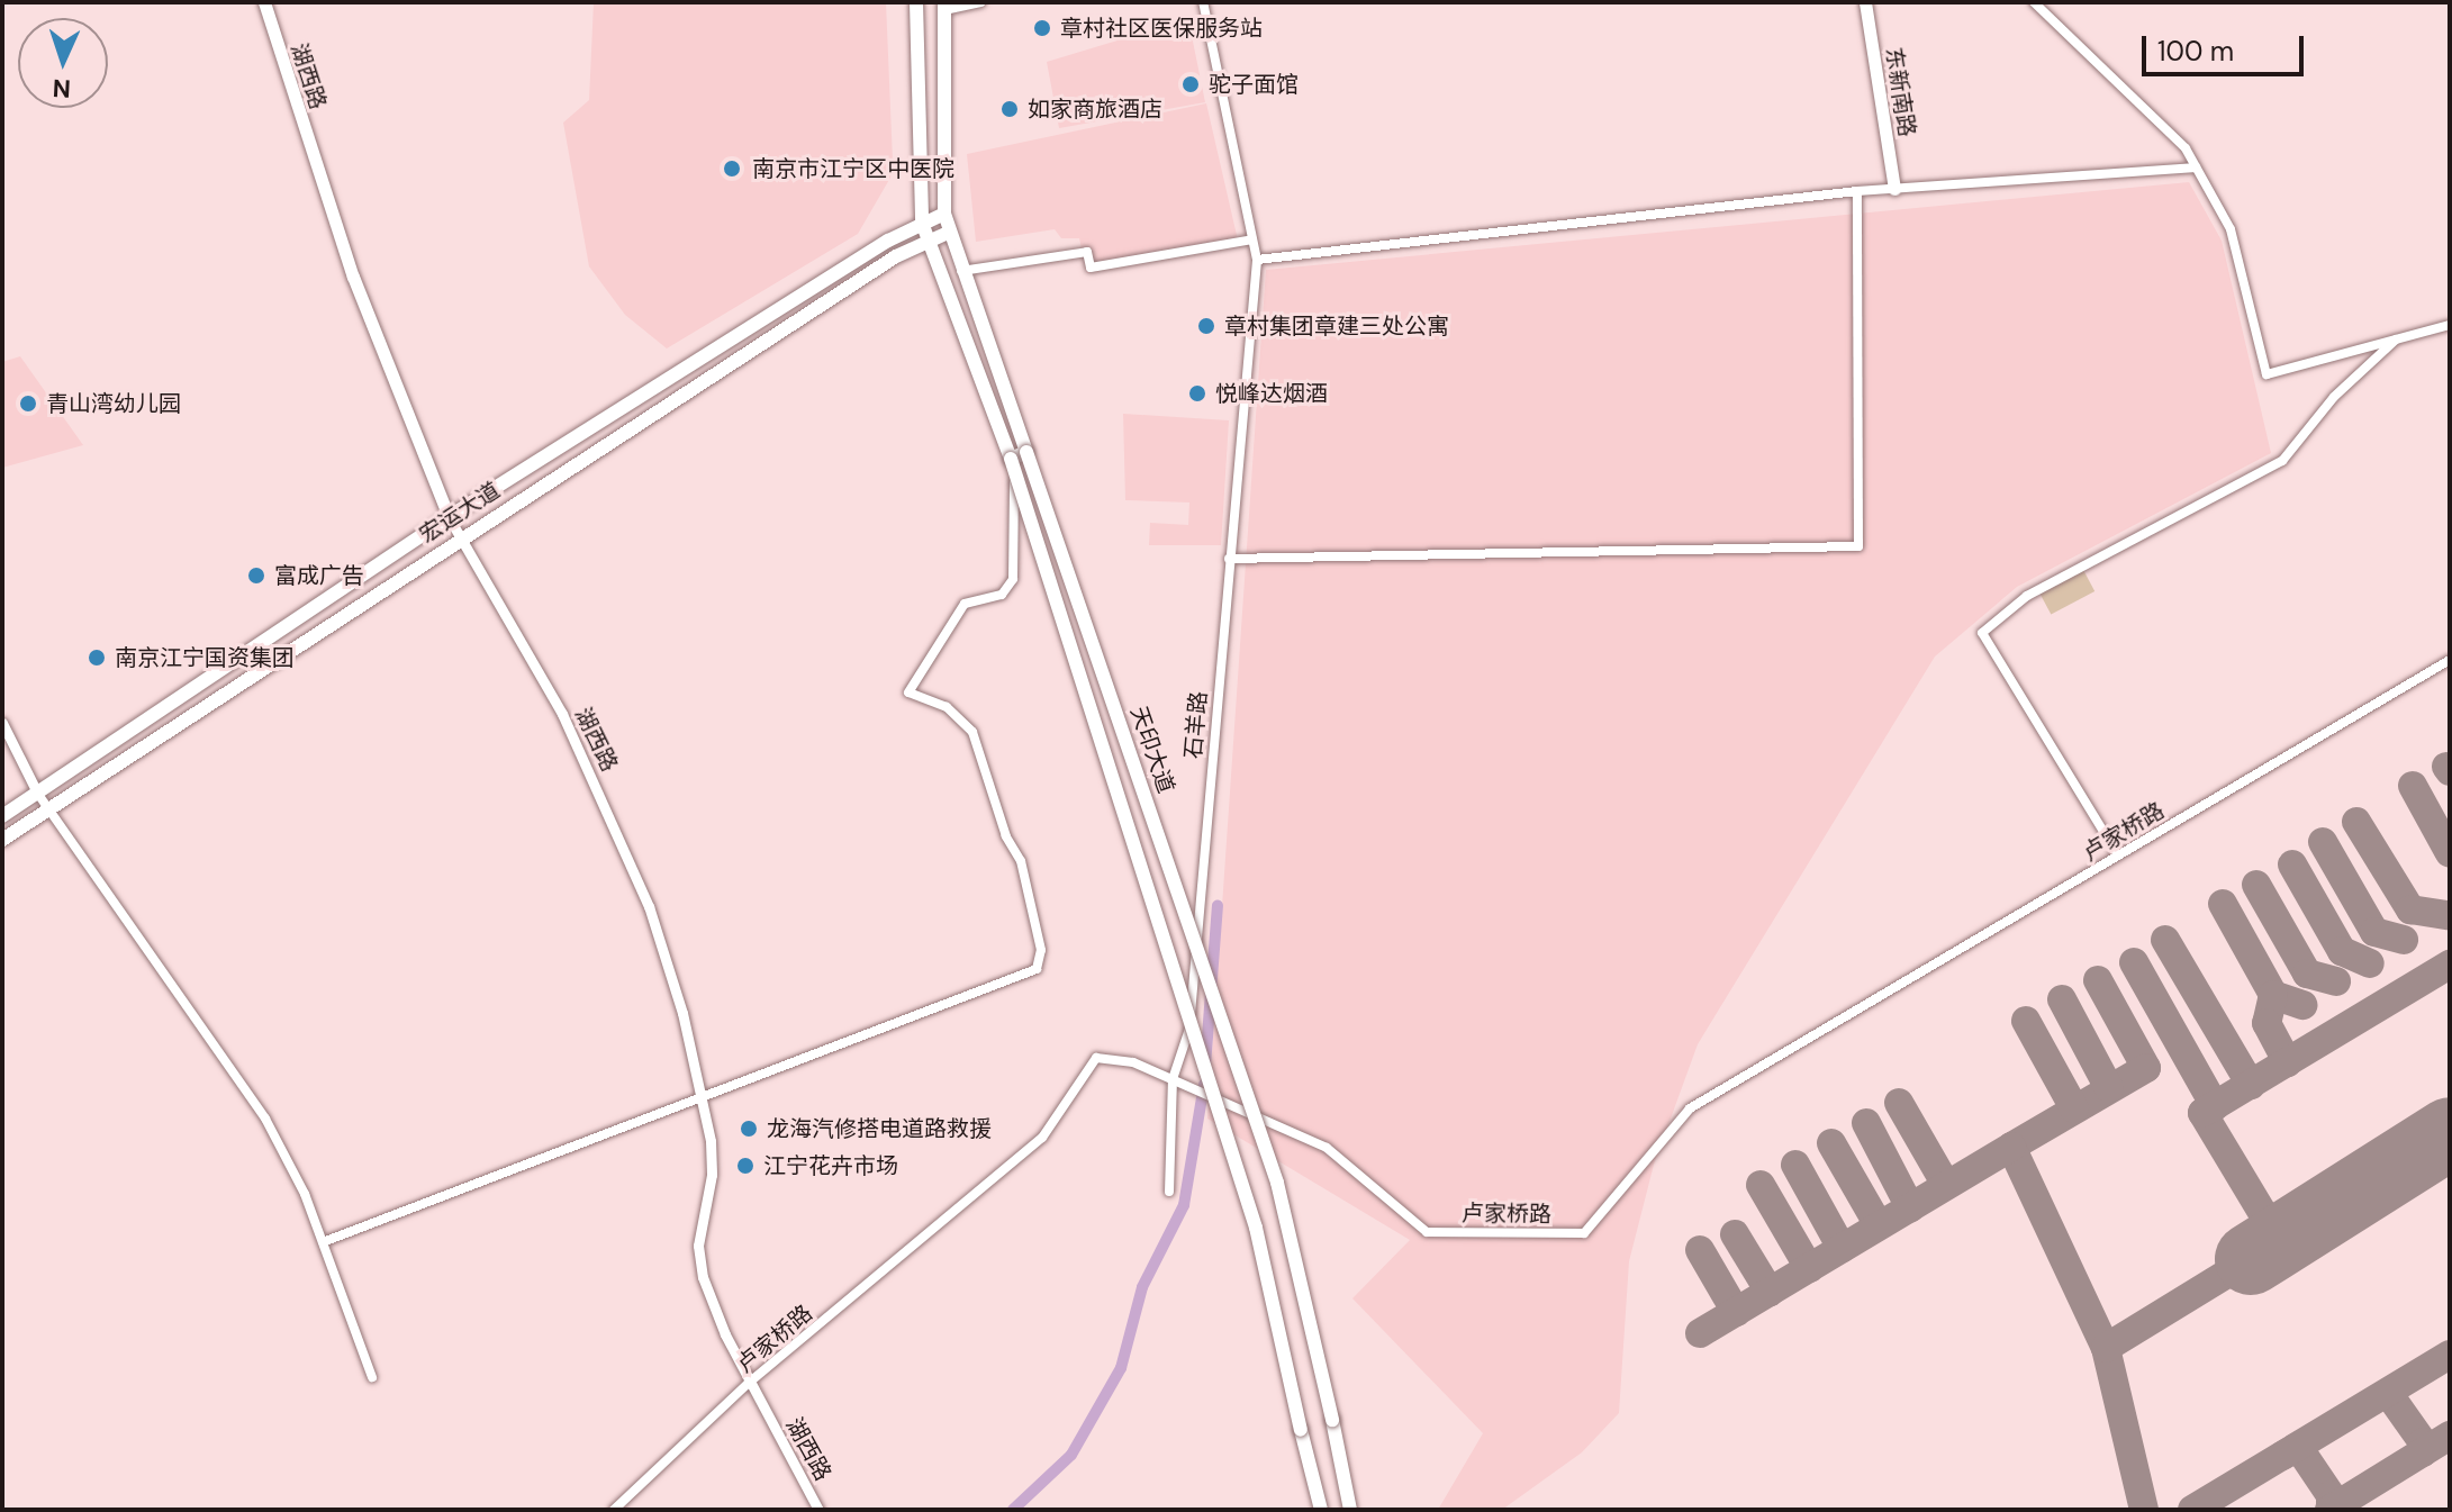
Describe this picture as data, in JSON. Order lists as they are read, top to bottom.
{
  "streets": {
    "main road": [
      "湖西路",
      "东新南路",
      "宏运大道",
      "天印大道"
    ],
    "street": ["石羊路", "卢家桥路"]
  },
  "crossings": [
    ["湖西路", "宏运大道"],
    ["湖西路", "卢家桥路"],
    ["宏运大道", "天印大道"],
    ["石羊路", "卢家桥路"]
  ],
  "places": [
    "章村社区医保服务站",
    "驼子面馆",
    "如家商旅酒店",
    "南京市江宁区中医院",
    "章村集团章建三处公寓",
    "悦峰达烟酒",
    "青山湾幼儿园",
    "富成广告",
    "南京江宁国资集团",
    "龙海汽修搭电道路救援",
    "江宁花卉市场"
  ],
  "scale_bar": "100 m",
  "north": "bottom"
}
